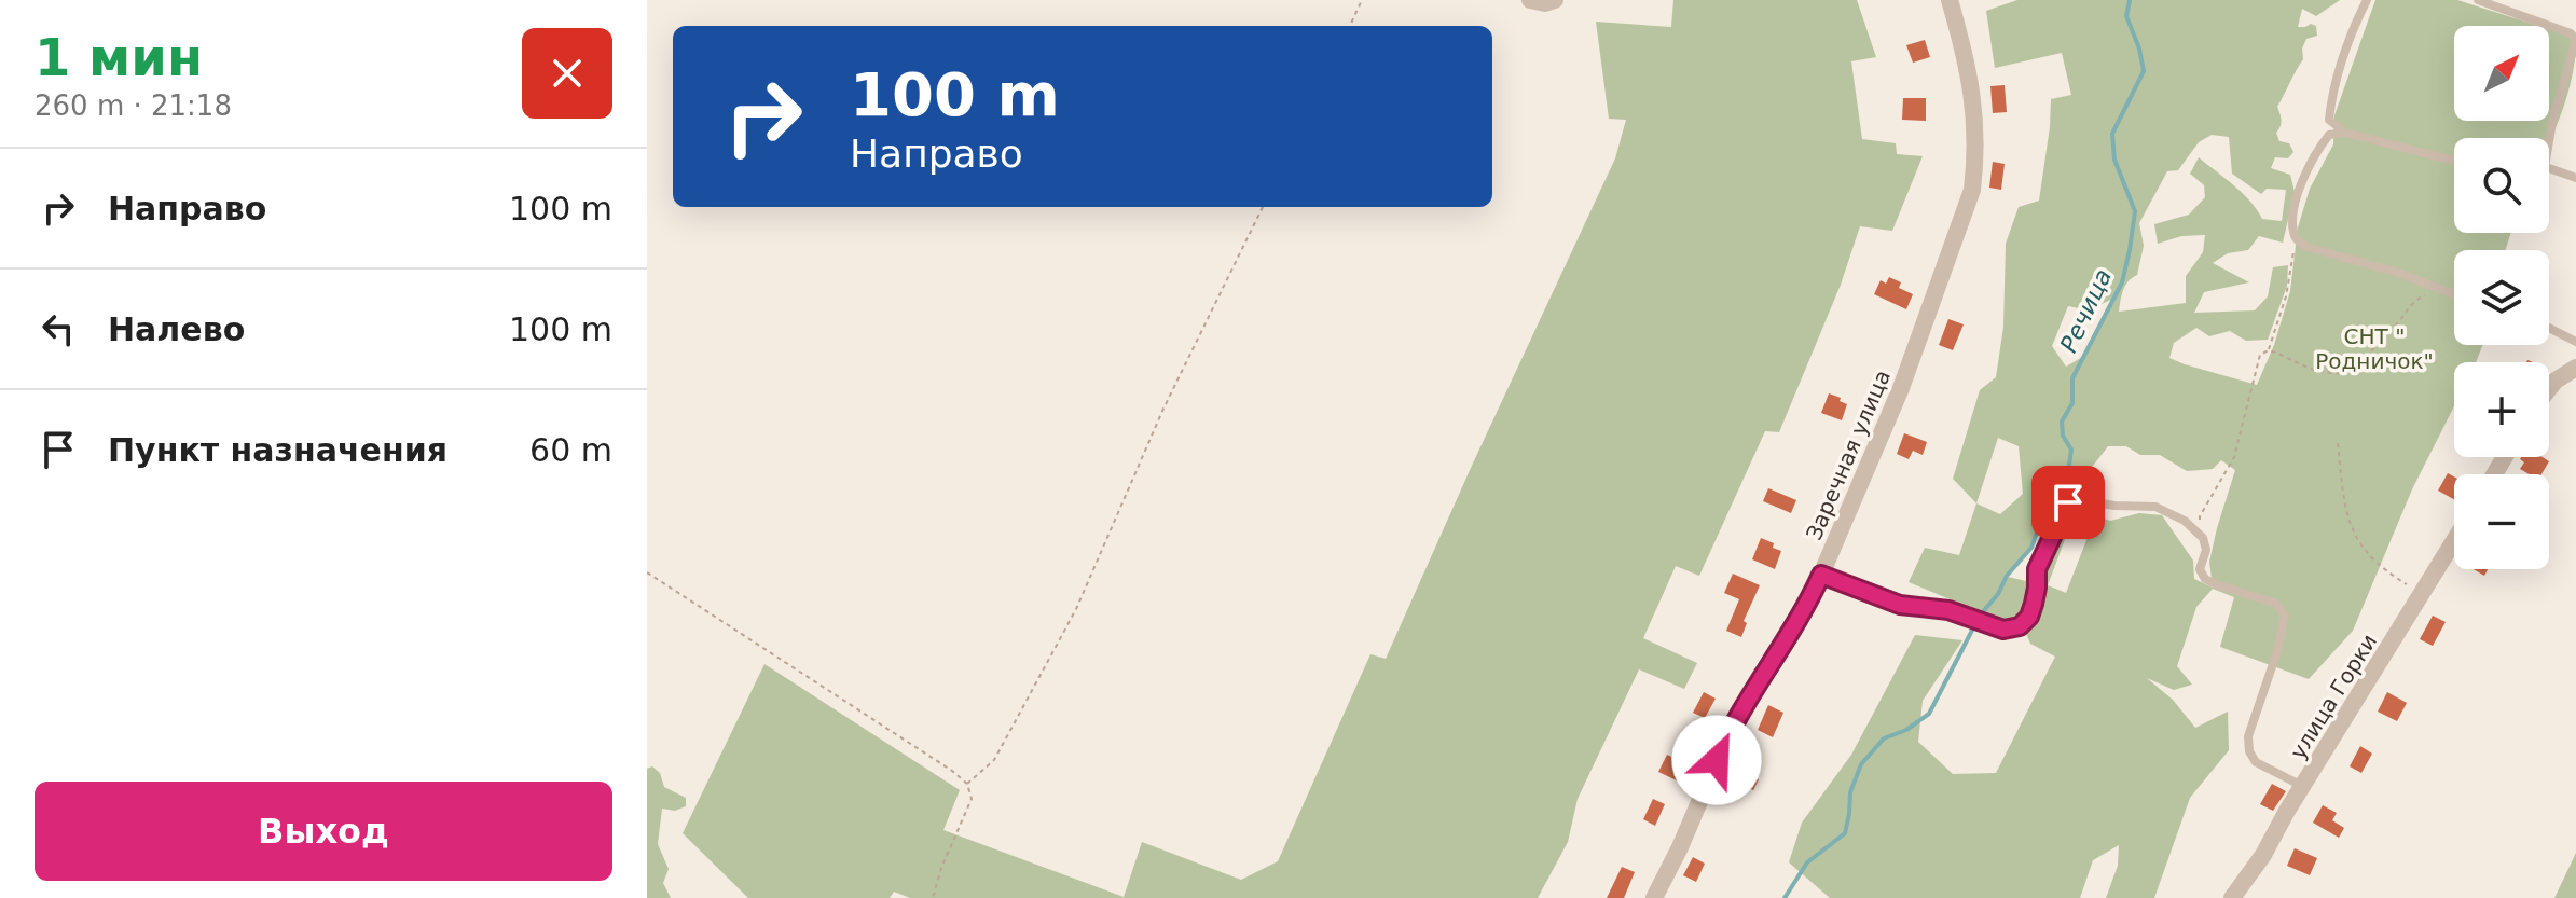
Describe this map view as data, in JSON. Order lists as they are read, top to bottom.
{
  "streets": {
    "street": ["Заречная улица", "улица Горки"]
  },
  "water": ["Речица"],
  "parks": ["СНТ \" Родничок\""],
  "north": "top right",
  "page": {
    "heading": ["1 мин", "260 m · 21:18"],
    "map_buttons": ["+", "−"],
    "turn": ["100 m", "Направо"],
    "list": [
      {
        "name": "Направо",
        "value": "100 m"
      },
      {
        "name": "Налево",
        "value": "100 m"
      },
      {
        "name": "Пункт назначения",
        "value": "60 m"
      }
    ],
    "buttons": "Выход"
  }
}
